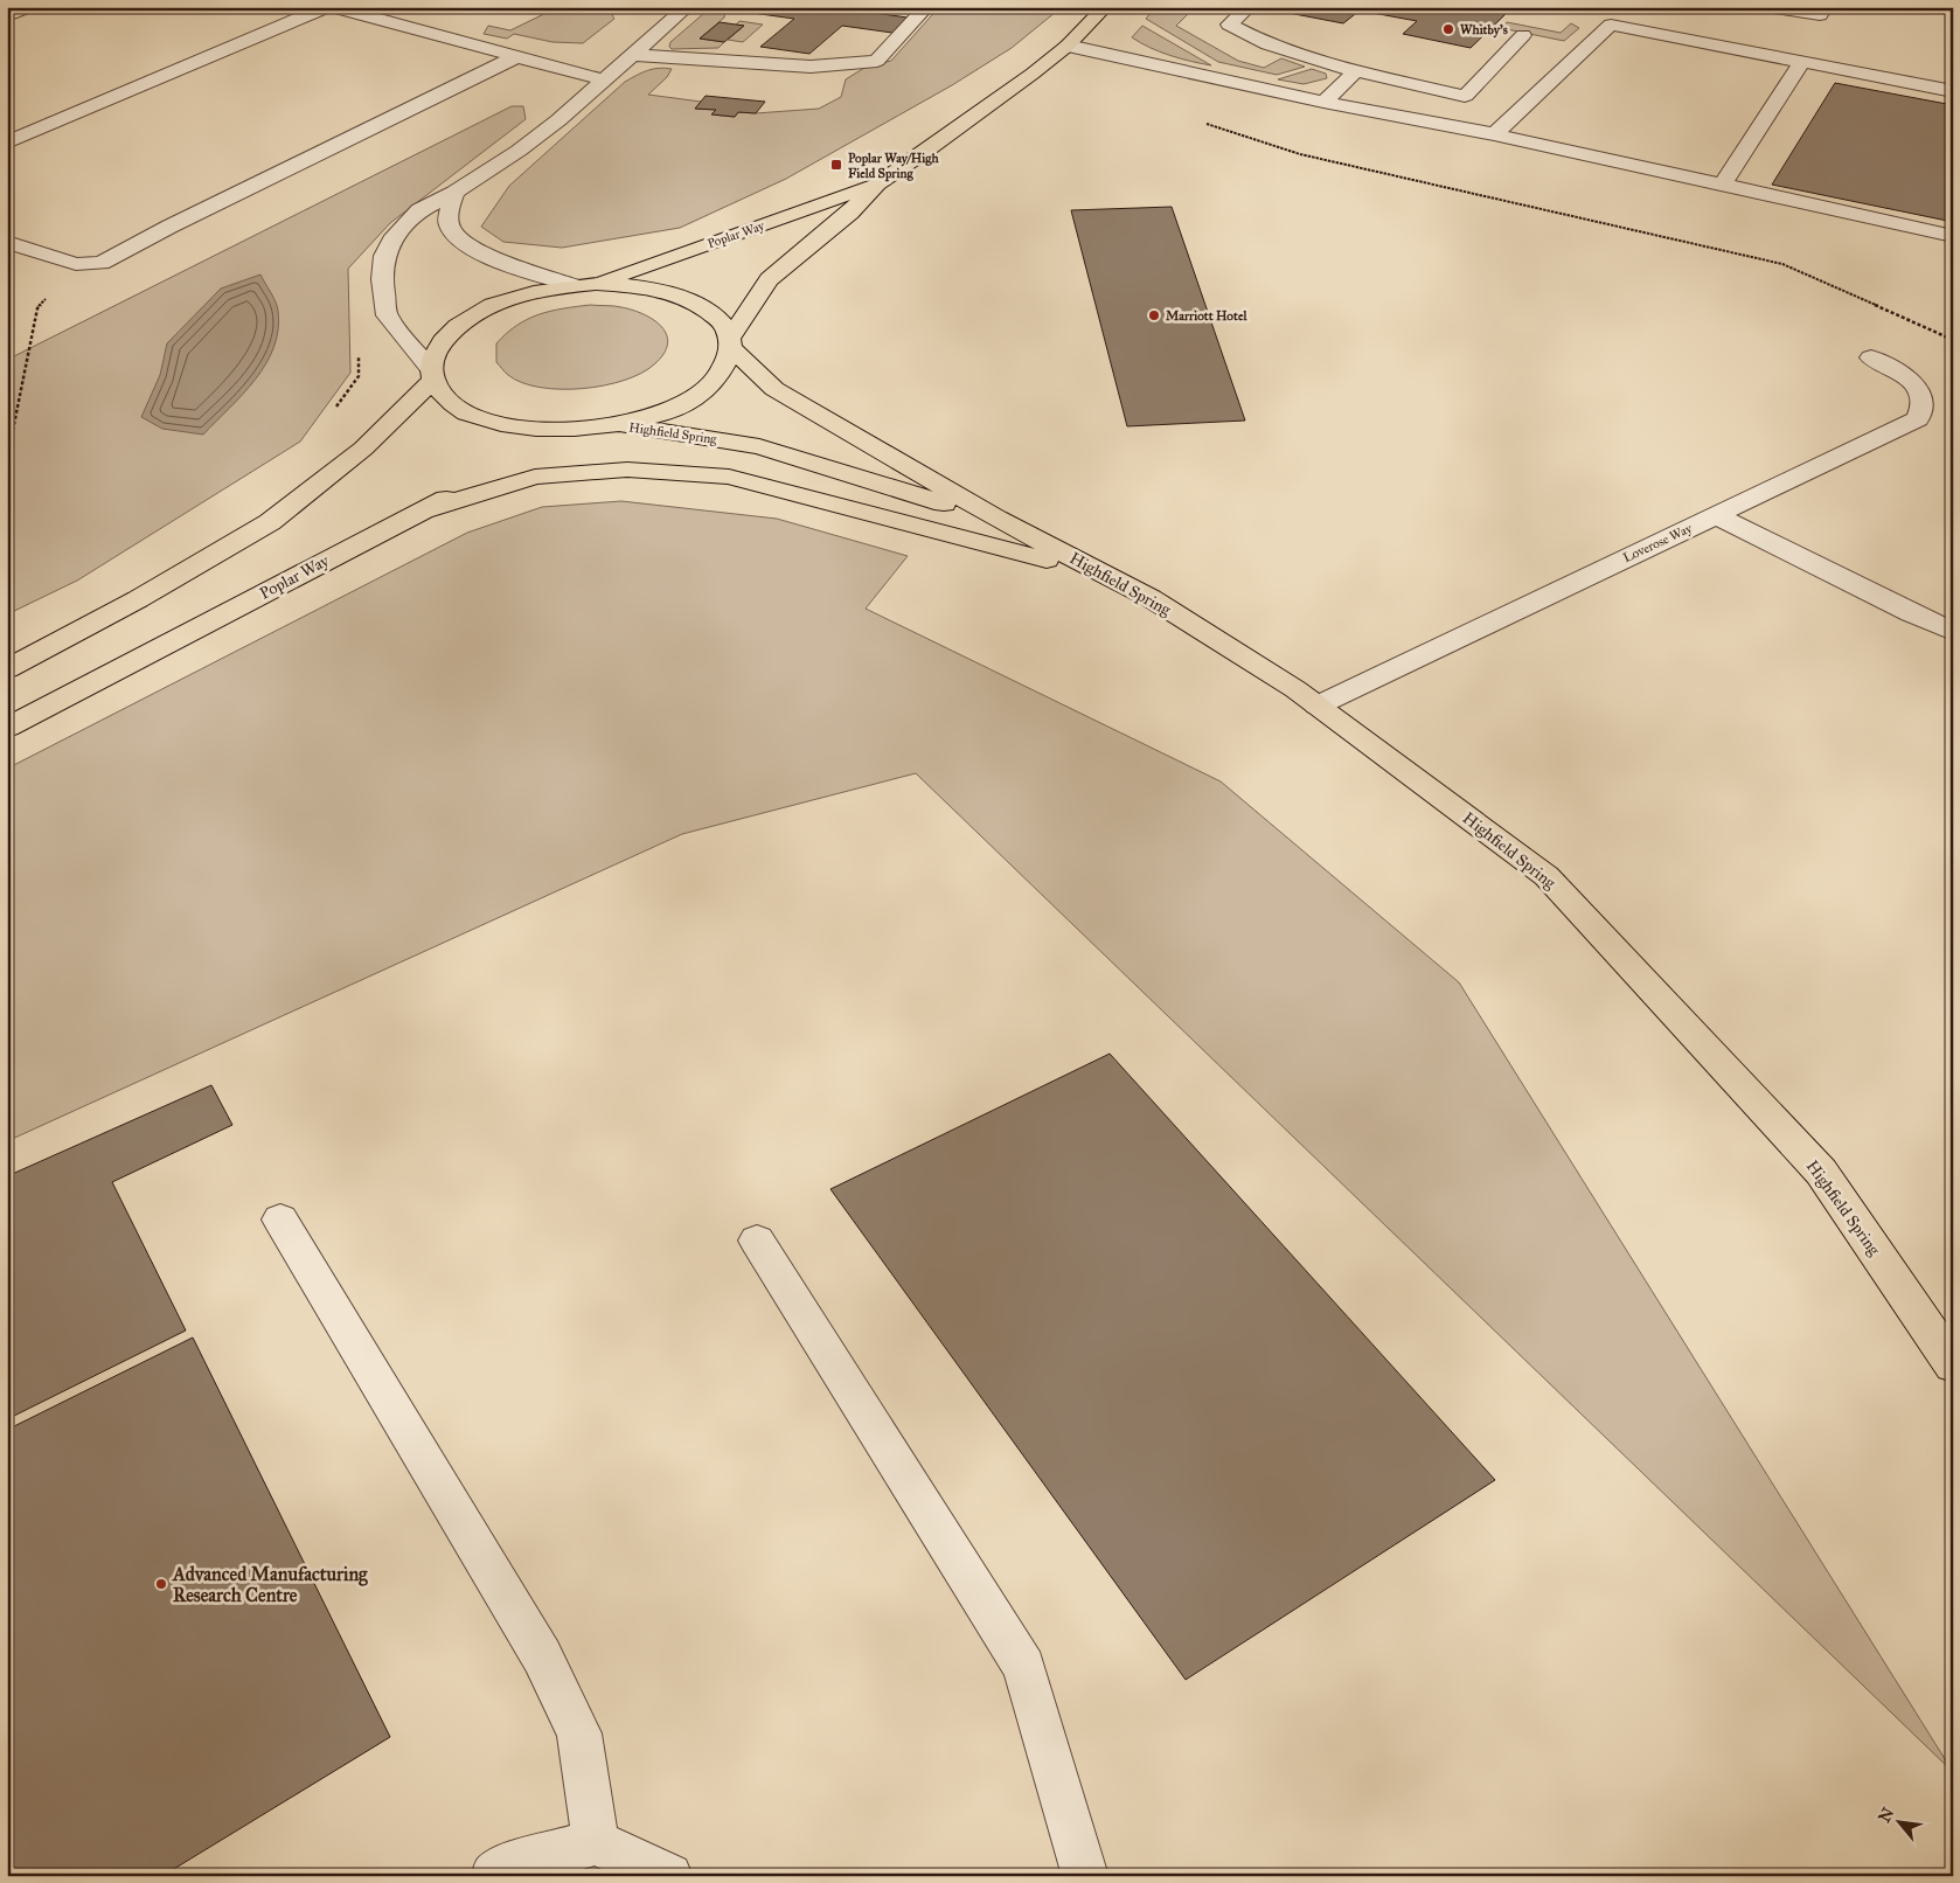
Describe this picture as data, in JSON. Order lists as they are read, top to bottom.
{
  "streets": {
    "main road": ["Poplar Way", "Highfield Spring"],
    "lane": ["Loverose Way"]
  },
  "crossings": [
    ["Poplar Way", "Highfield Spring"],
    ["Highfield Spring", "Loverose Way"]
  ],
  "places": {
    "other": ["Whitby's", "Marriott Hotel", "Advanced Manufacturing Research Centre"],
    "transit": ["Poplar Way/High Field Spring"]
  },
  "north": "top left"
}
